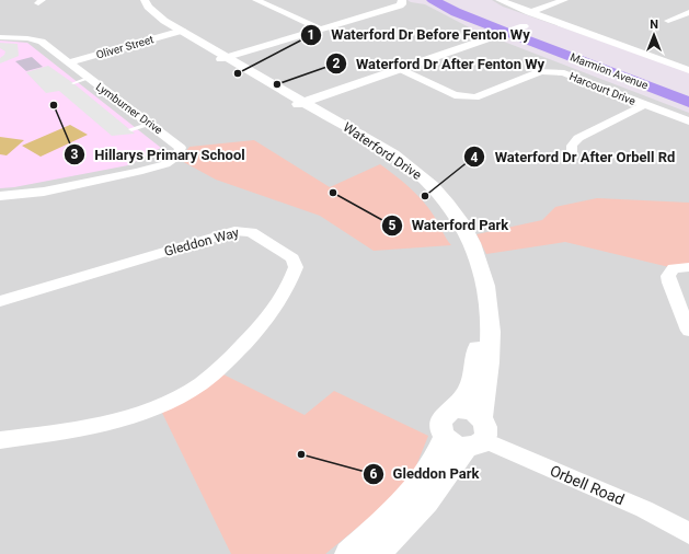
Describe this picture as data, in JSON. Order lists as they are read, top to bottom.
{
  "streets": {
    "highway": ["Marmion Avenue"],
    "street": [
      "Oliver Street",
      "Harcourt Drive",
      "Lymburner Drive",
      "Waterford Drive",
      "Gleddon Way",
      "Orbell Road"
    ]
  },
  "crossings": [
    ["Oliver Street", "Lymburner Drive"],
    ["Oliver Street", "Waterford Drive"],
    ["Waterford Drive", "Orbell Road"]
  ],
  "places": [
    "Waterford Dr Before Fenton Wy",
    "Waterford Dr After Fenton Wy",
    "Hillarys Primary School",
    "Waterford Park",
    "Waterford Dr After Orbell Rd",
    "Gleddon Park"
  ],
  "north": "top"
}
